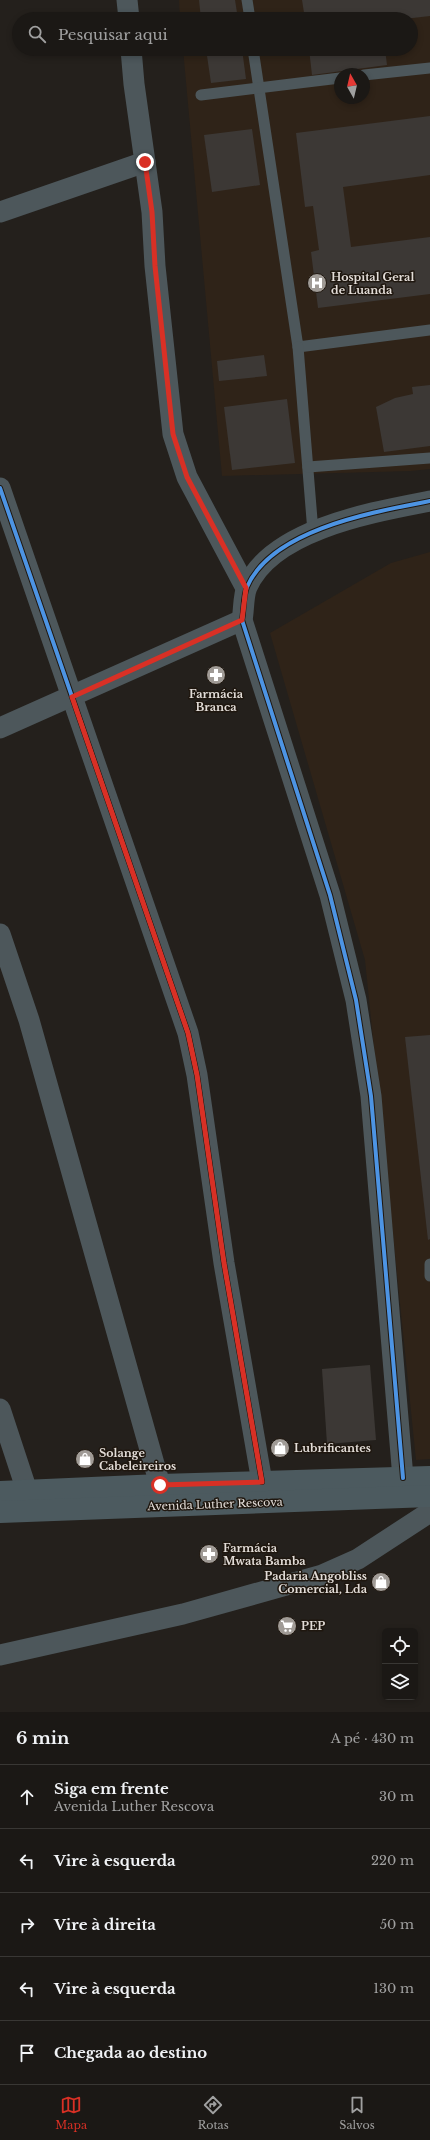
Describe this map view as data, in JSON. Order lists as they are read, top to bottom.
{
  "streets": {
    "main road": ["Avenida Luther Rescova"]
  },
  "places": {
    "hospital": ["Hospital Geral de Luanda"],
    "pharmacy": ["Farmácia Branca", "Farmácia Mwata Bamba"],
    "shop": ["Lubrificantes", "Solange Cabeleireiros", "Padaria Angobliss Comercial, Lda"],
    "supermarket": ["PEP"]
  },
  "north": "top",
  "page": {
    "search": "Pesquisar aqui",
    "heading": ["6 min", "A pé · 430 m"],
    "list": [
      ["Siga em frente", "Avenida Luther Rescova", "30 m"],
      ["Vire à esquerda", "220 m"],
      ["Vire à direita", "50 m"],
      ["Vire à esquerda", "130 m"],
      "Chegada ao destino"
    ],
    "nav": ["Mapa", "Rotas", "Salvos"]
  }
}
